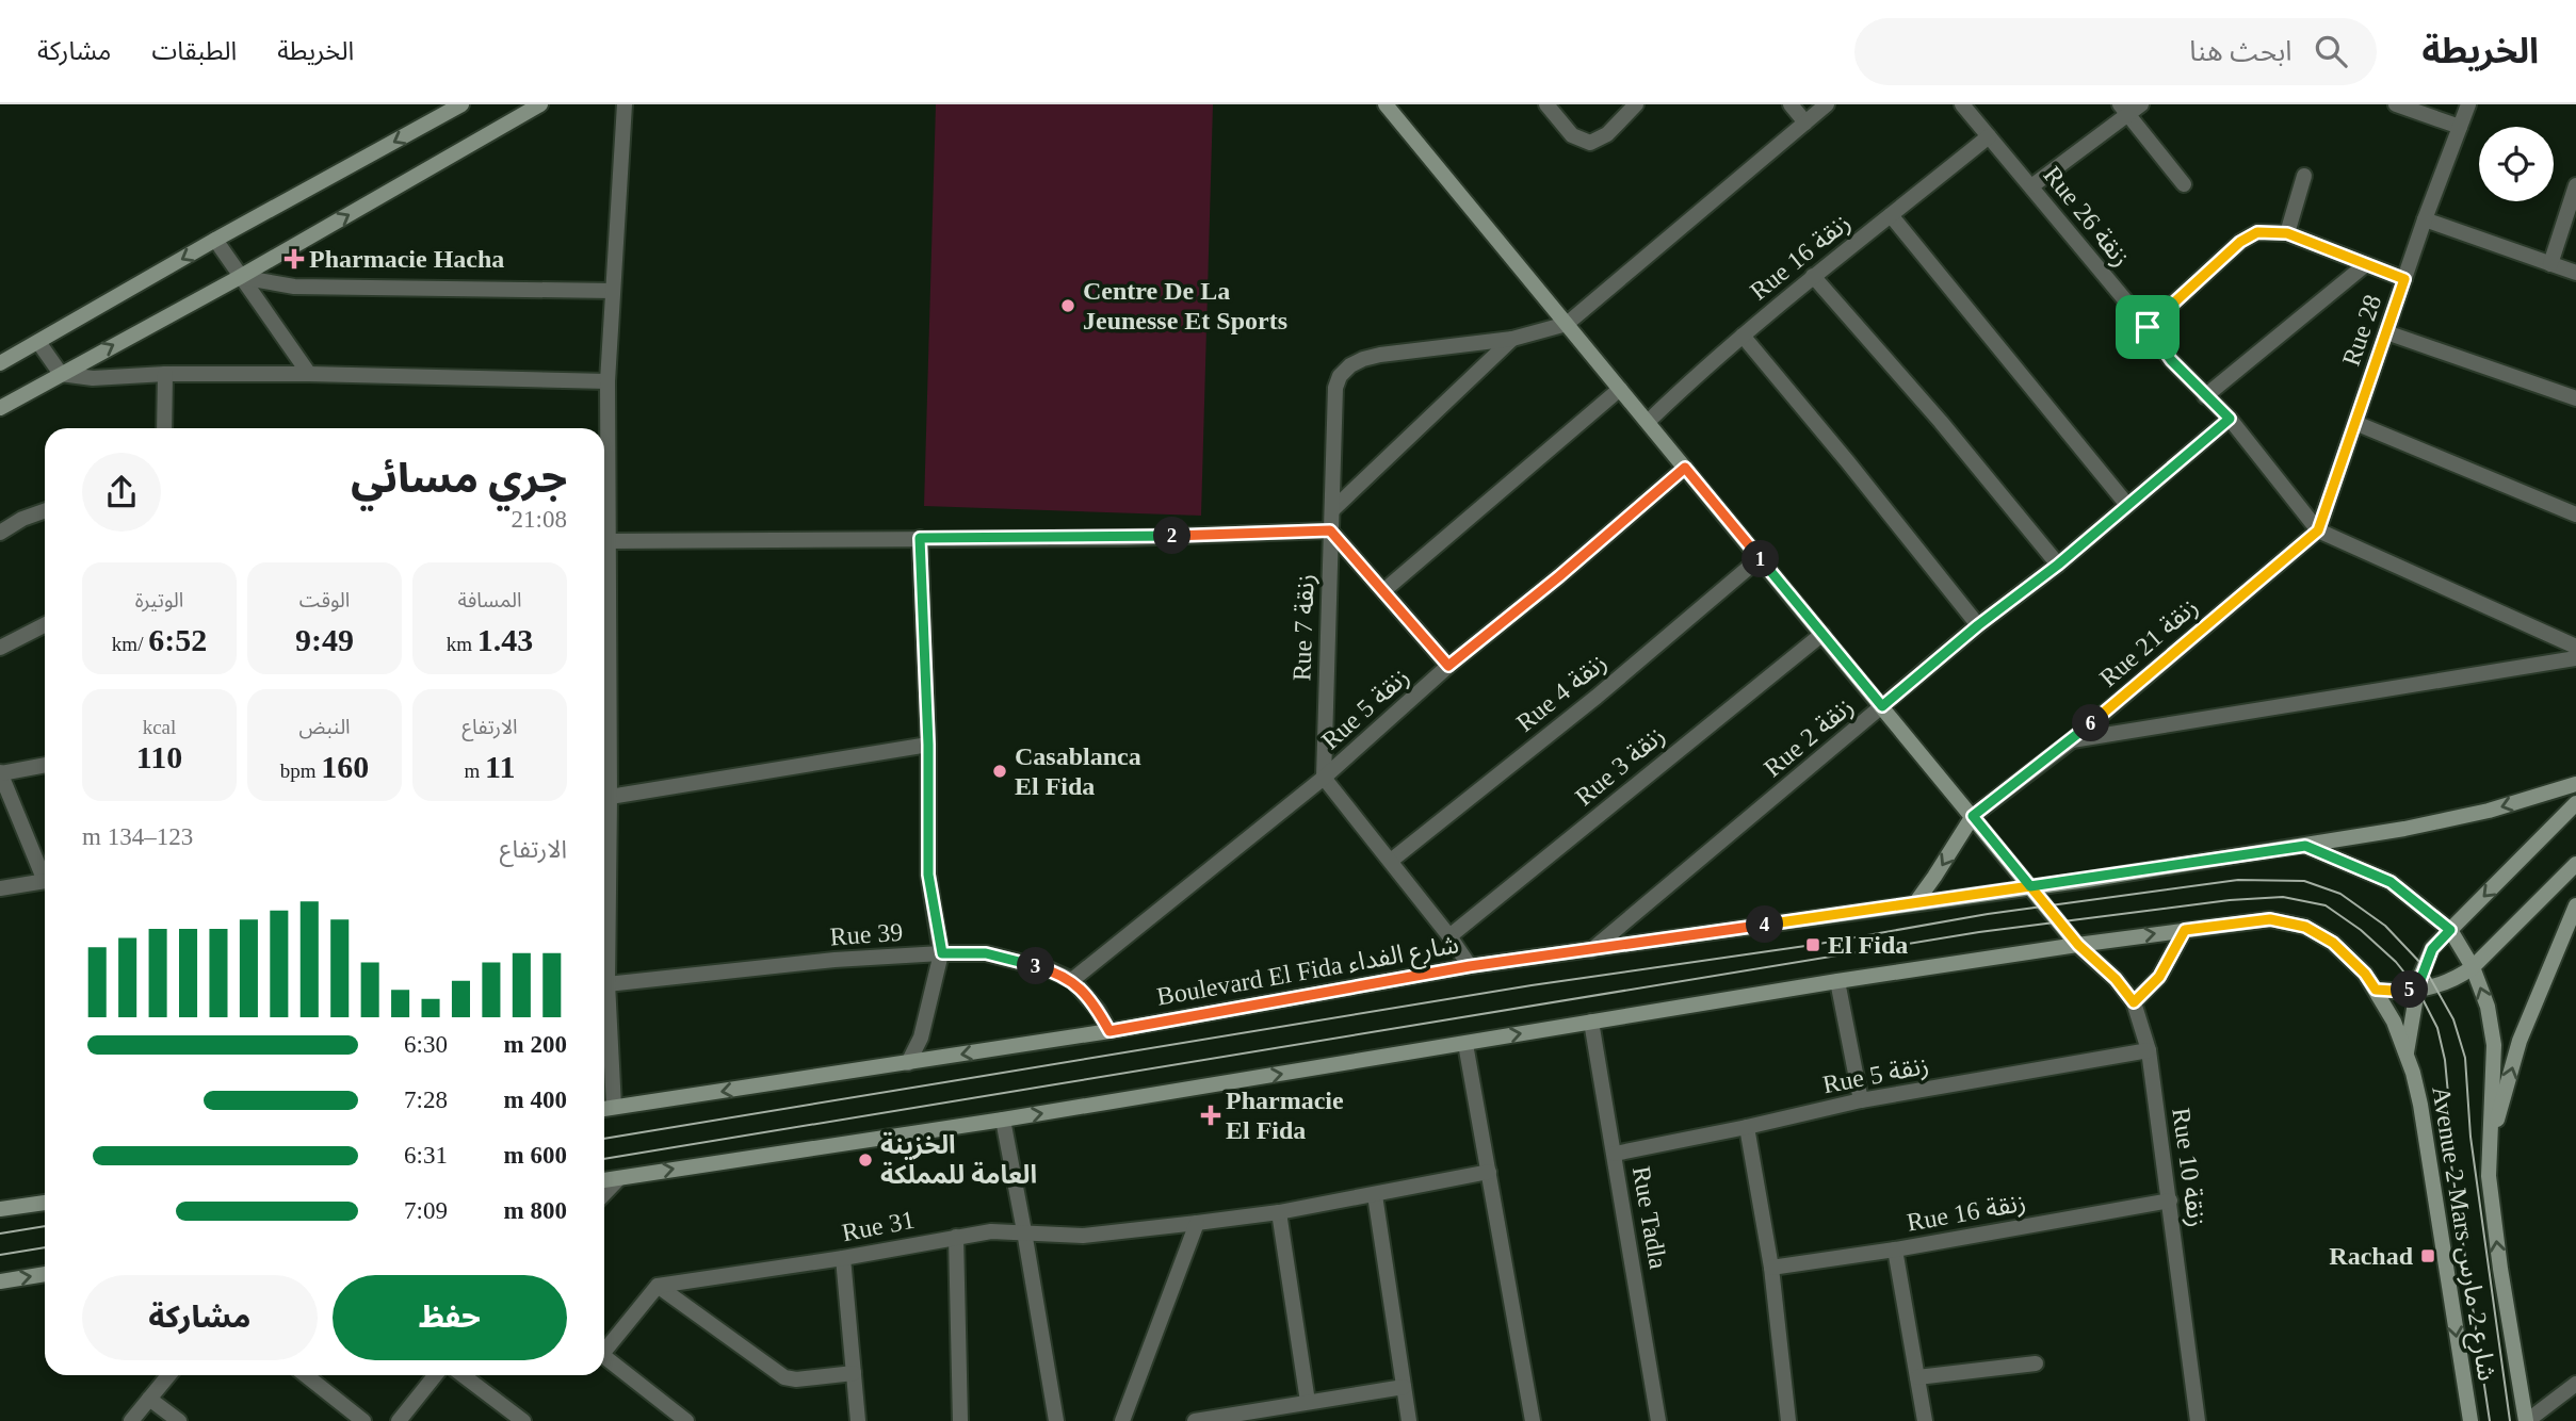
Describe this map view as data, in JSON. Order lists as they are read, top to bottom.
{
  "streets": {
    "main road": ["Boulevard El Fida شارع الفداء", "Avenue 2 Mars شارع 2 مارس"],
    "street": [
      "Rue 26 زنقة",
      "Rue 16 زنقة",
      "Rue 28",
      "Rue 7 زنقة",
      "Rue 21 زنقة",
      "Rue 4 زنقة",
      "Rue 5 زنقة",
      "Rue 2 زنقة",
      "Rue 3 زنقة",
      "Rue 39",
      "Rue 10 زنقة",
      "Rue Tadla",
      "Rue 31"
    ]
  },
  "crossings": [
    ["Rue 26 زنقة", "Rue 16 زنقة"],
    ["Rue 26 زنقة", "Rue 28"],
    ["Rue 26 زنقة", "Rue 21 زنقة"],
    ["Rue 26 زنقة", "Rue 2 زنقة"],
    ["Rue 16 زنقة", "Rue 10 زنقة"],
    ["Rue 28", "Rue 21 زنقة"],
    ["Rue 7 زنقة", "Rue 5 زنقة"],
    ["Rue 5 زنقة", "Rue 39"],
    ["Rue 5 زنقة", "Rue 10 زنقة"],
    ["Rue 5 زنقة", "Rue Tadla"],
    ["Rue 2 زنقة", "Boulevard El Fida شارع الفداء"],
    ["Rue 39", "Boulevard El Fida شارع الفداء"]
  ],
  "places": {
    "health": ["Pharmacie Hacha", "Pharmacie El Fida"],
    "other": ["Centre De La Jeunesse Et Sports", "Casablanca El Fida", "الخزينة العامة للمملكة"],
    "transit": ["El Fida", "Rachad"]
  },
  "page": {
    "header": "الخريطة",
    "search": "ابحث هنا",
    "nav": ["الخريطة", "الطبقات", "مشاركة"],
    "heading": ["جري مسائي", "21:08"],
    "pins": [
      "2",
      "1",
      "6",
      "4",
      "3",
      "5"
    ],
    "stats": [
      ["المسافة", "1.43 km"],
      ["الوقت", "9:49"],
      ["الوتيرة", "6:52 /km"],
      ["الارتفاع", "11 m"],
      ["النبض", "160 bpm"],
      ["kcal", "110"]
    ],
    "chart": ["الارتفاع", "123–134 m"],
    "list": [
      {
        "name": "200 m",
        "note": "6:30"
      },
      {
        "name": "400 m",
        "note": "7:28"
      },
      {
        "name": "600 m",
        "note": "6:31"
      },
      {
        "name": "800 m",
        "note": "7:09"
      }
    ],
    "buttons": ["حفظ", "مشاركة"]
  }
}
